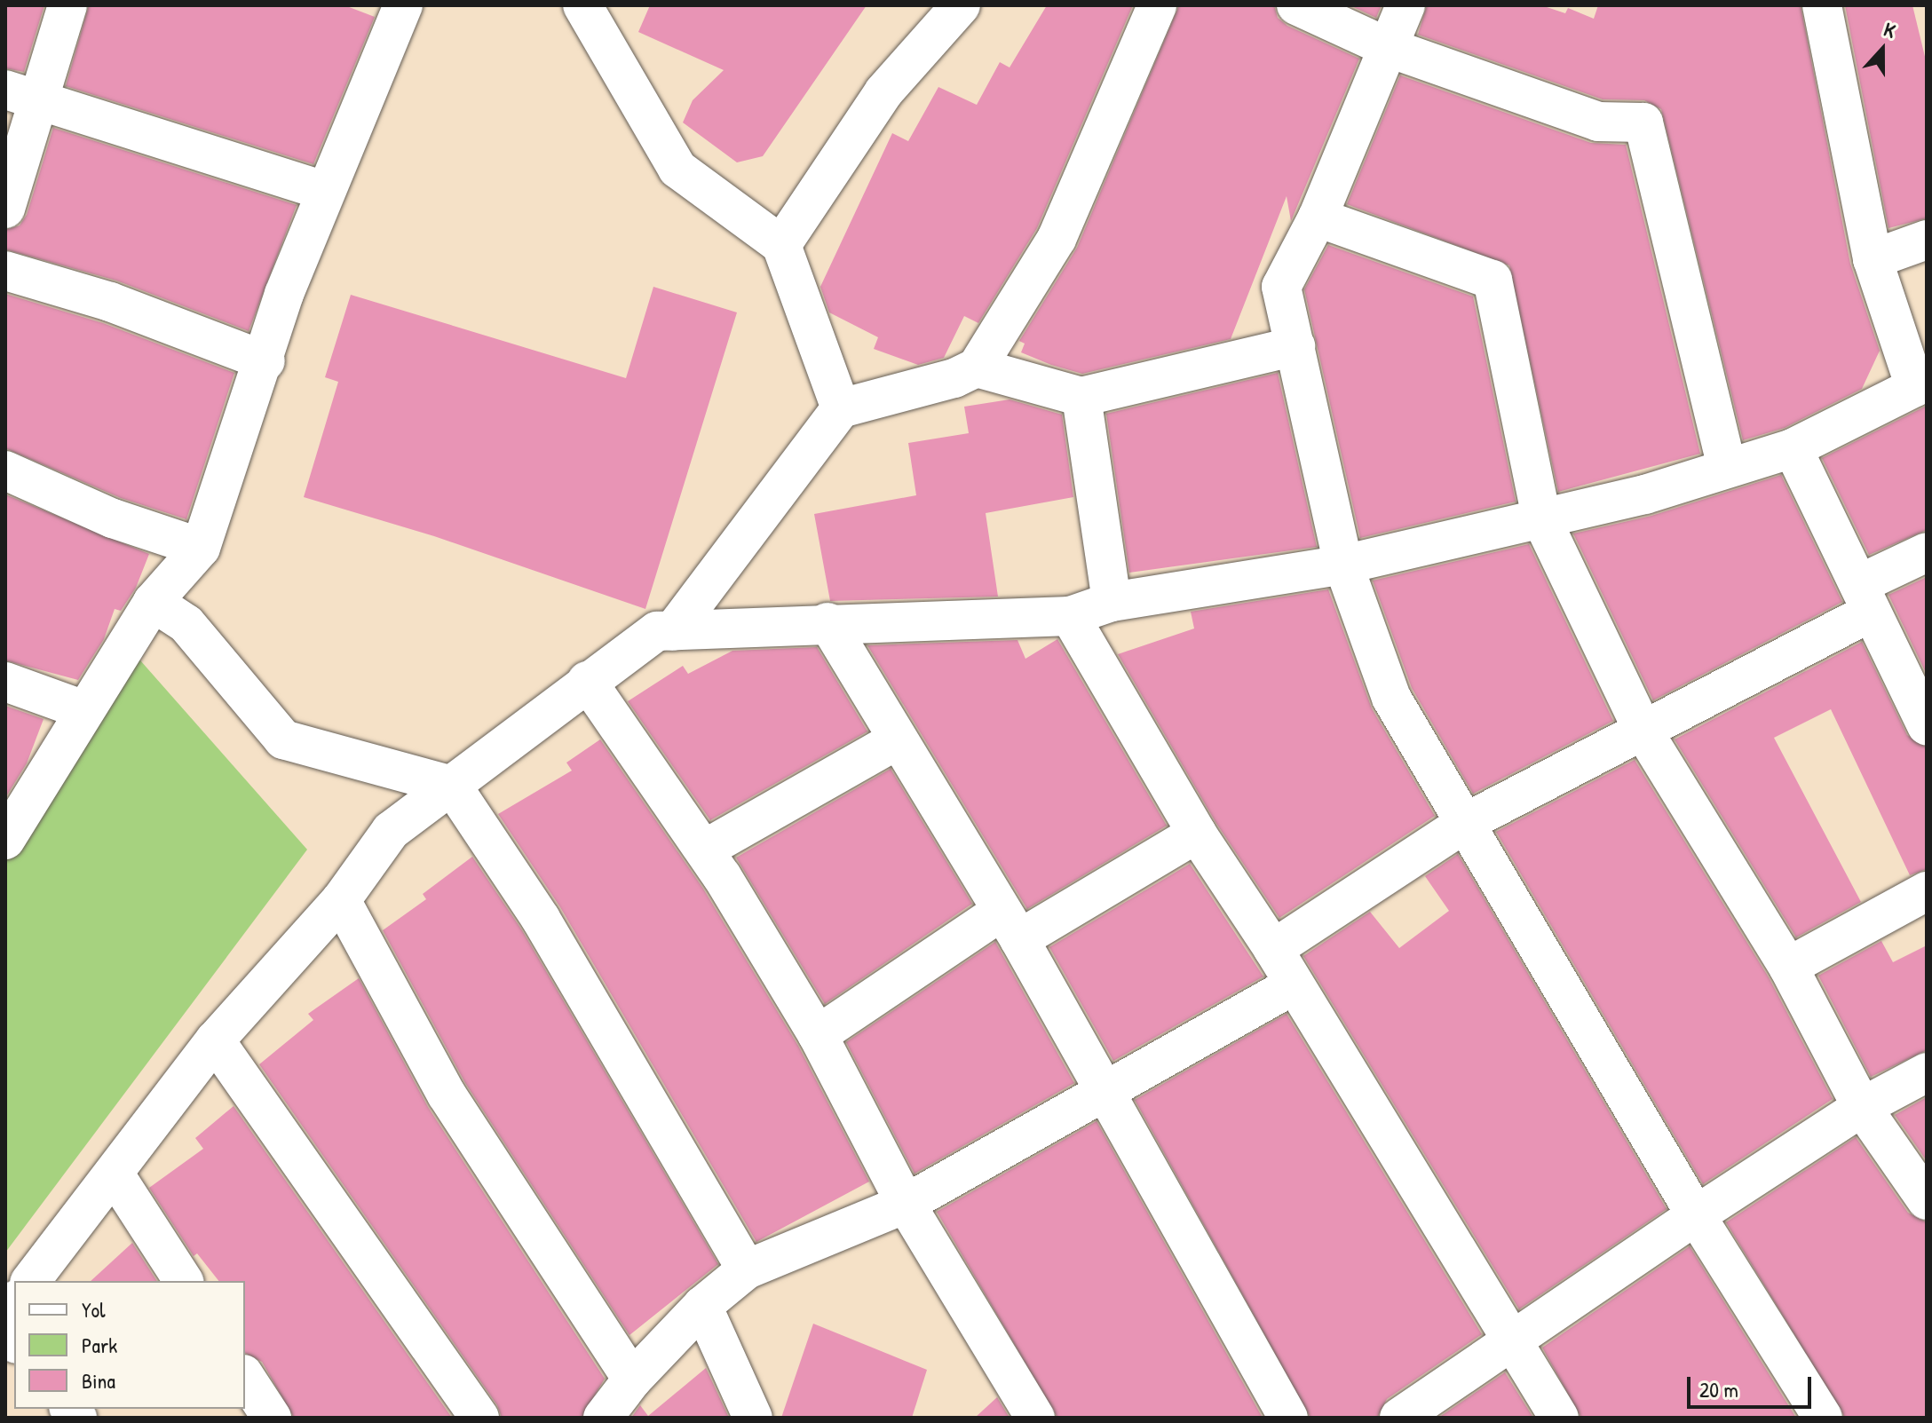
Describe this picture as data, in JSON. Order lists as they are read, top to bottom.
{
  "legend": ["Yol", "Park", "Bina"],
  "scale_bar": "20 m",
  "north": "top"
}
